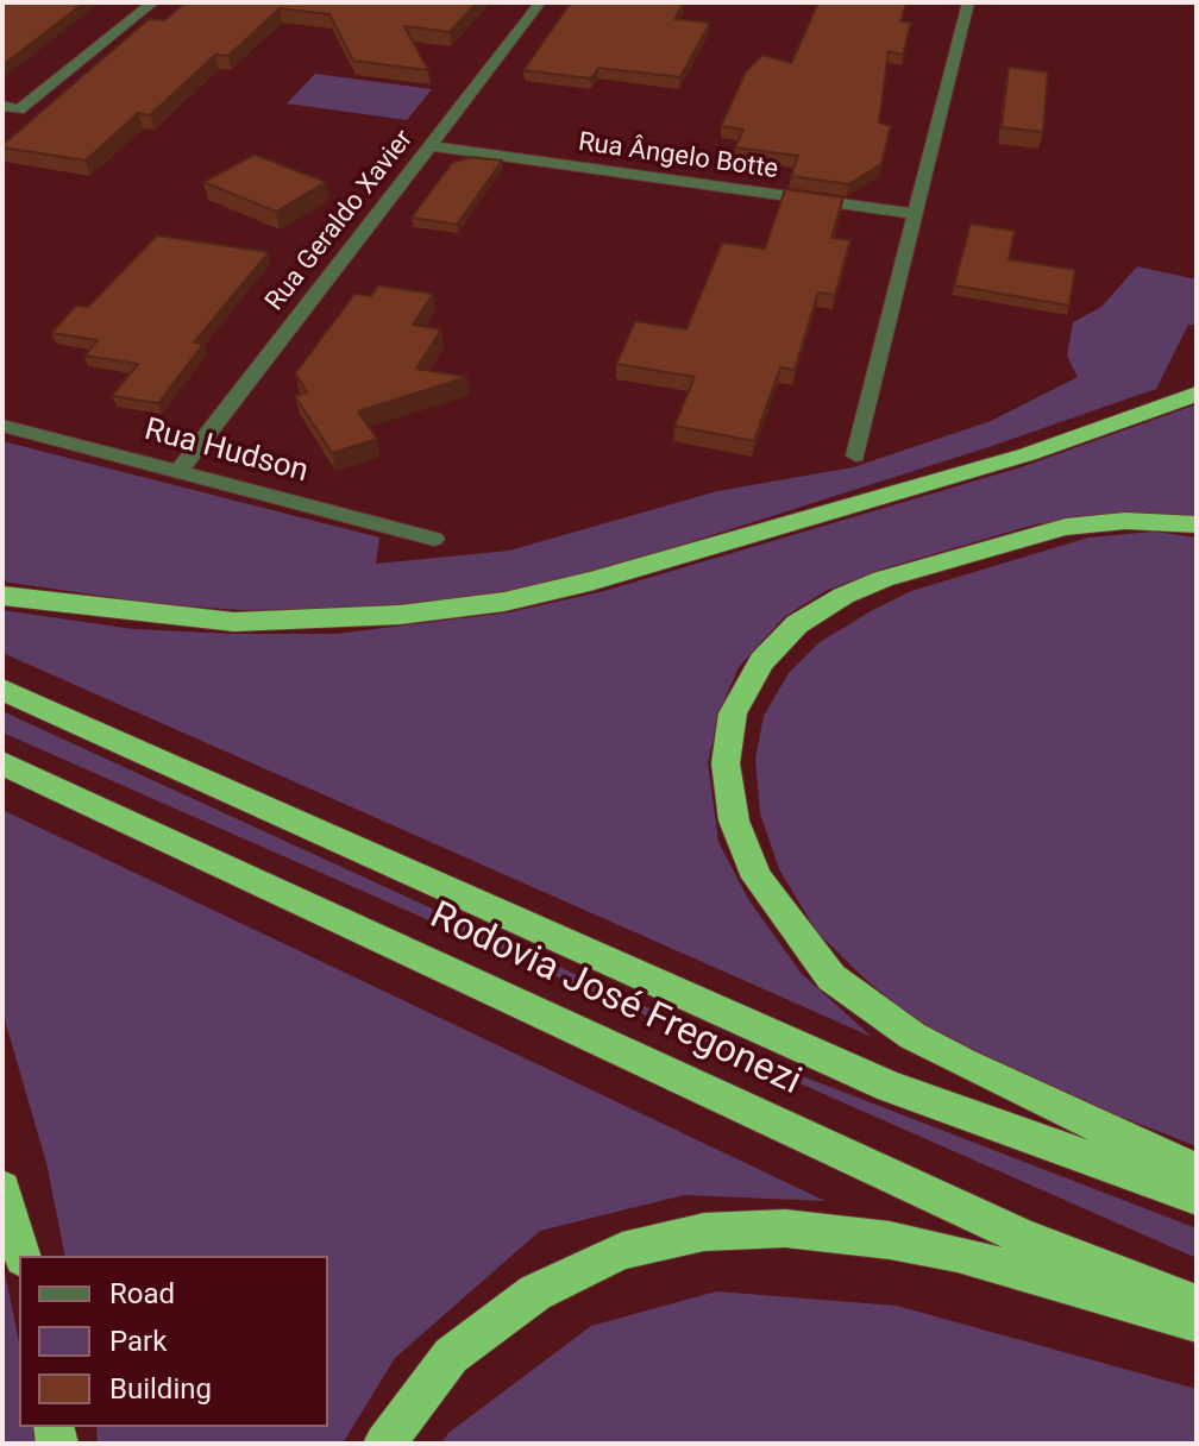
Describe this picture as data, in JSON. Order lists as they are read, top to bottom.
{
  "streets": {
    "highway": ["Rodovia José Fregonezi"],
    "street": ["Rua Ângelo Botte", "Rua Geraldo Xavier", "Rua Hudson"]
  },
  "crossings": [
    ["Rua Ângelo Botte", "Rua Geraldo Xavier"],
    ["Rua Geraldo Xavier", "Rua Hudson"]
  ],
  "legend": ["Road", "Park", "Building"]
}
